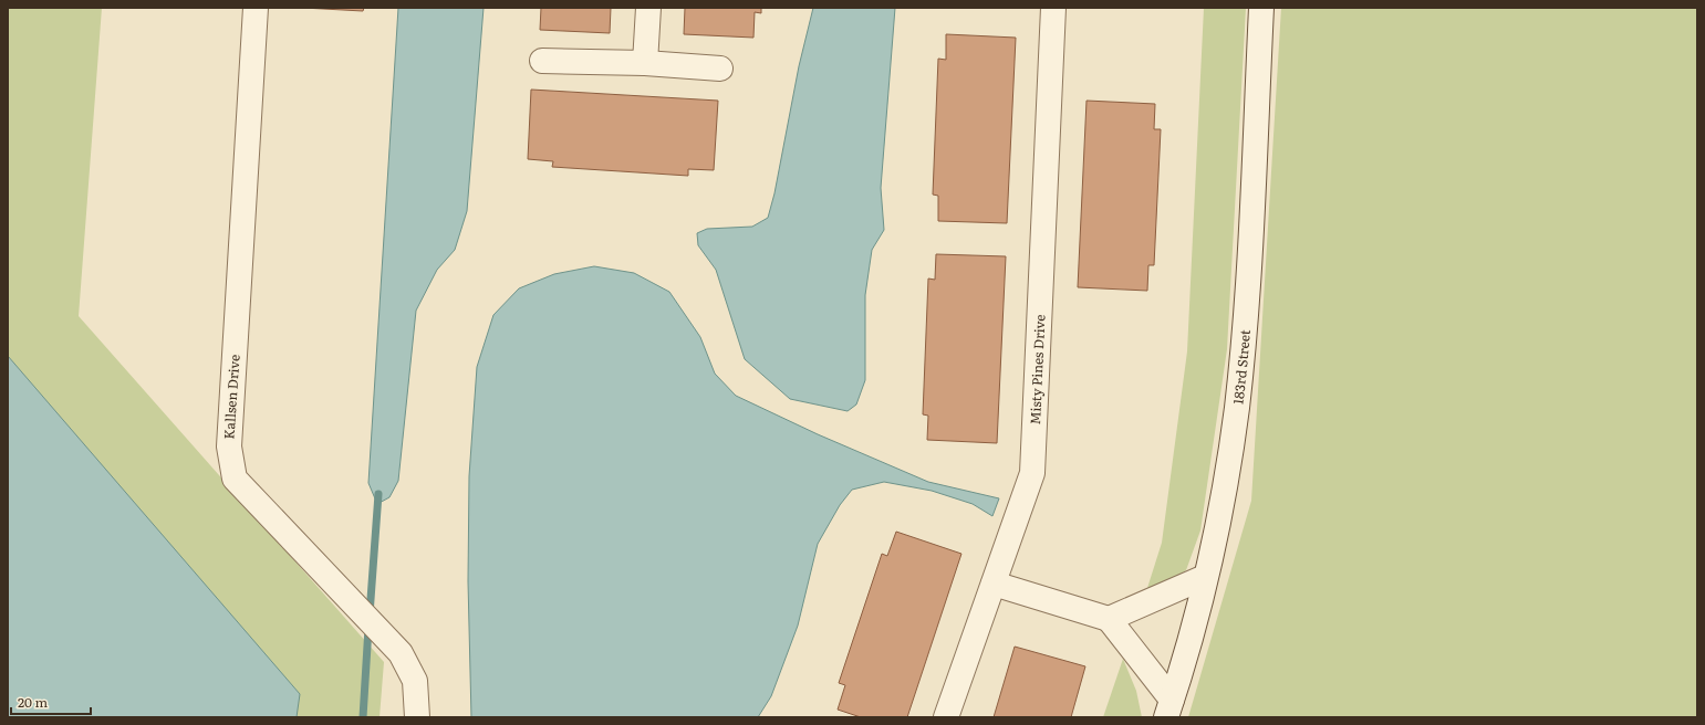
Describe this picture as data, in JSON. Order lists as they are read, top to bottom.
{
  "streets": {
    "street": ["183rd Street", "Misty Pines Drive", "Kallsen Drive"]
  },
  "scale_bar": "20 m"
}
